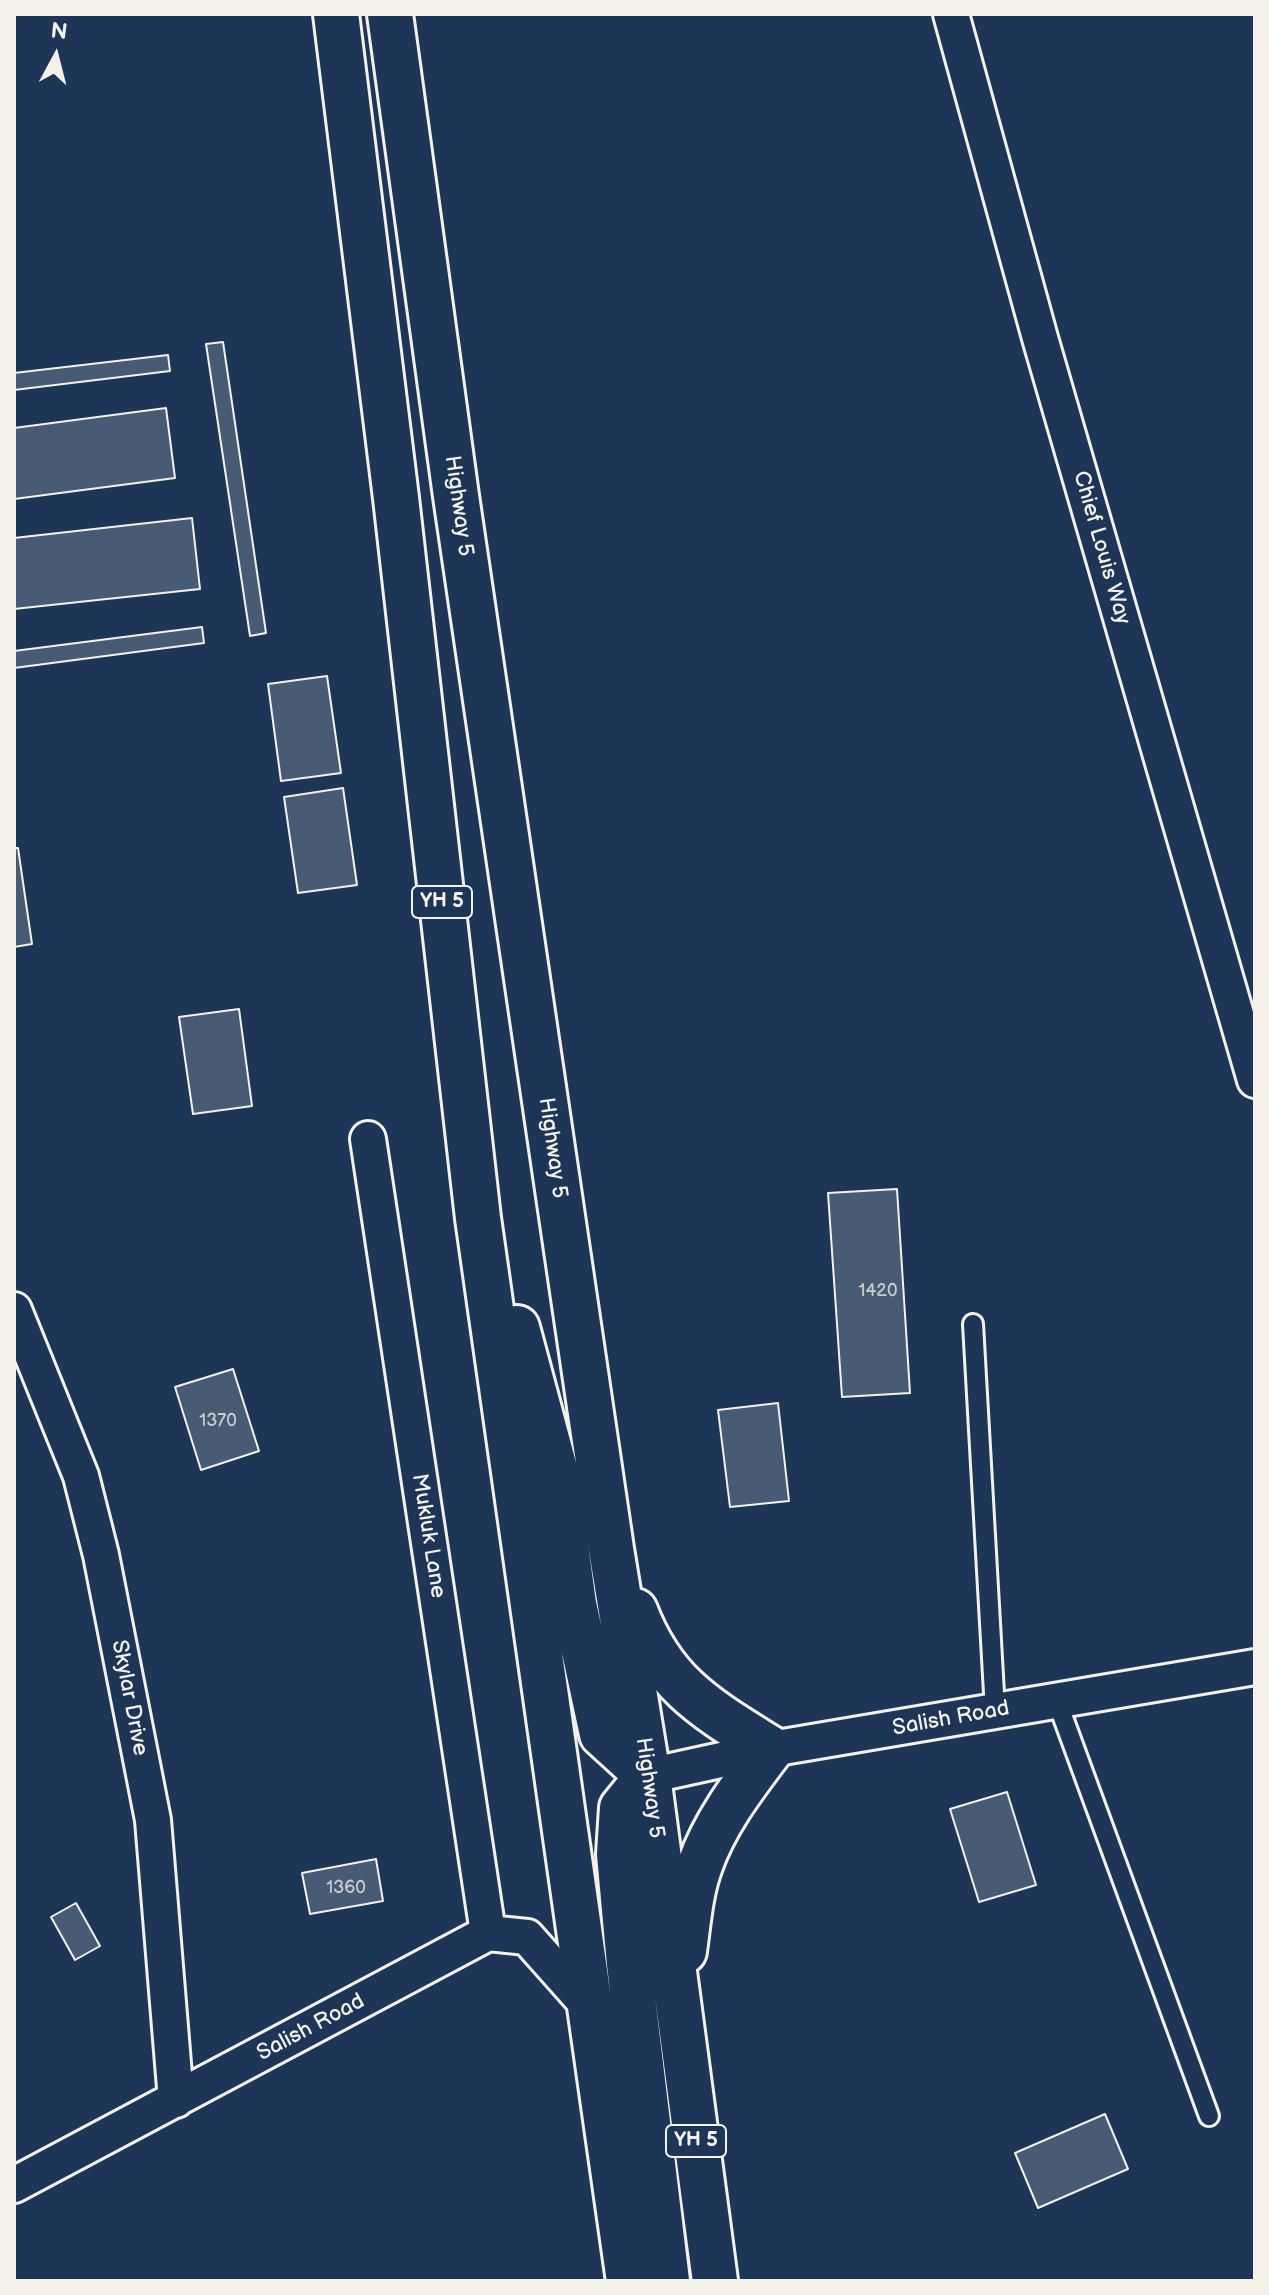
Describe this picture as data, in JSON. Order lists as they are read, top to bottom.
{
  "streets": {
    "highway": ["Highway 5", "YH 5"],
    "street": [
      "Chief Louis Way",
      "Mukluk Lane",
      "Skylar Drive",
      "Salish Road"
    ]
  },
  "crossings": [
    ["Highway 5", "Salish Road"],
    ["Mukluk Lane", "Salish Road"],
    ["Skylar Drive", "Salish Road"]
  ],
  "house_numbers": ["1420", "1370", "1360"],
  "north": "top"
}
